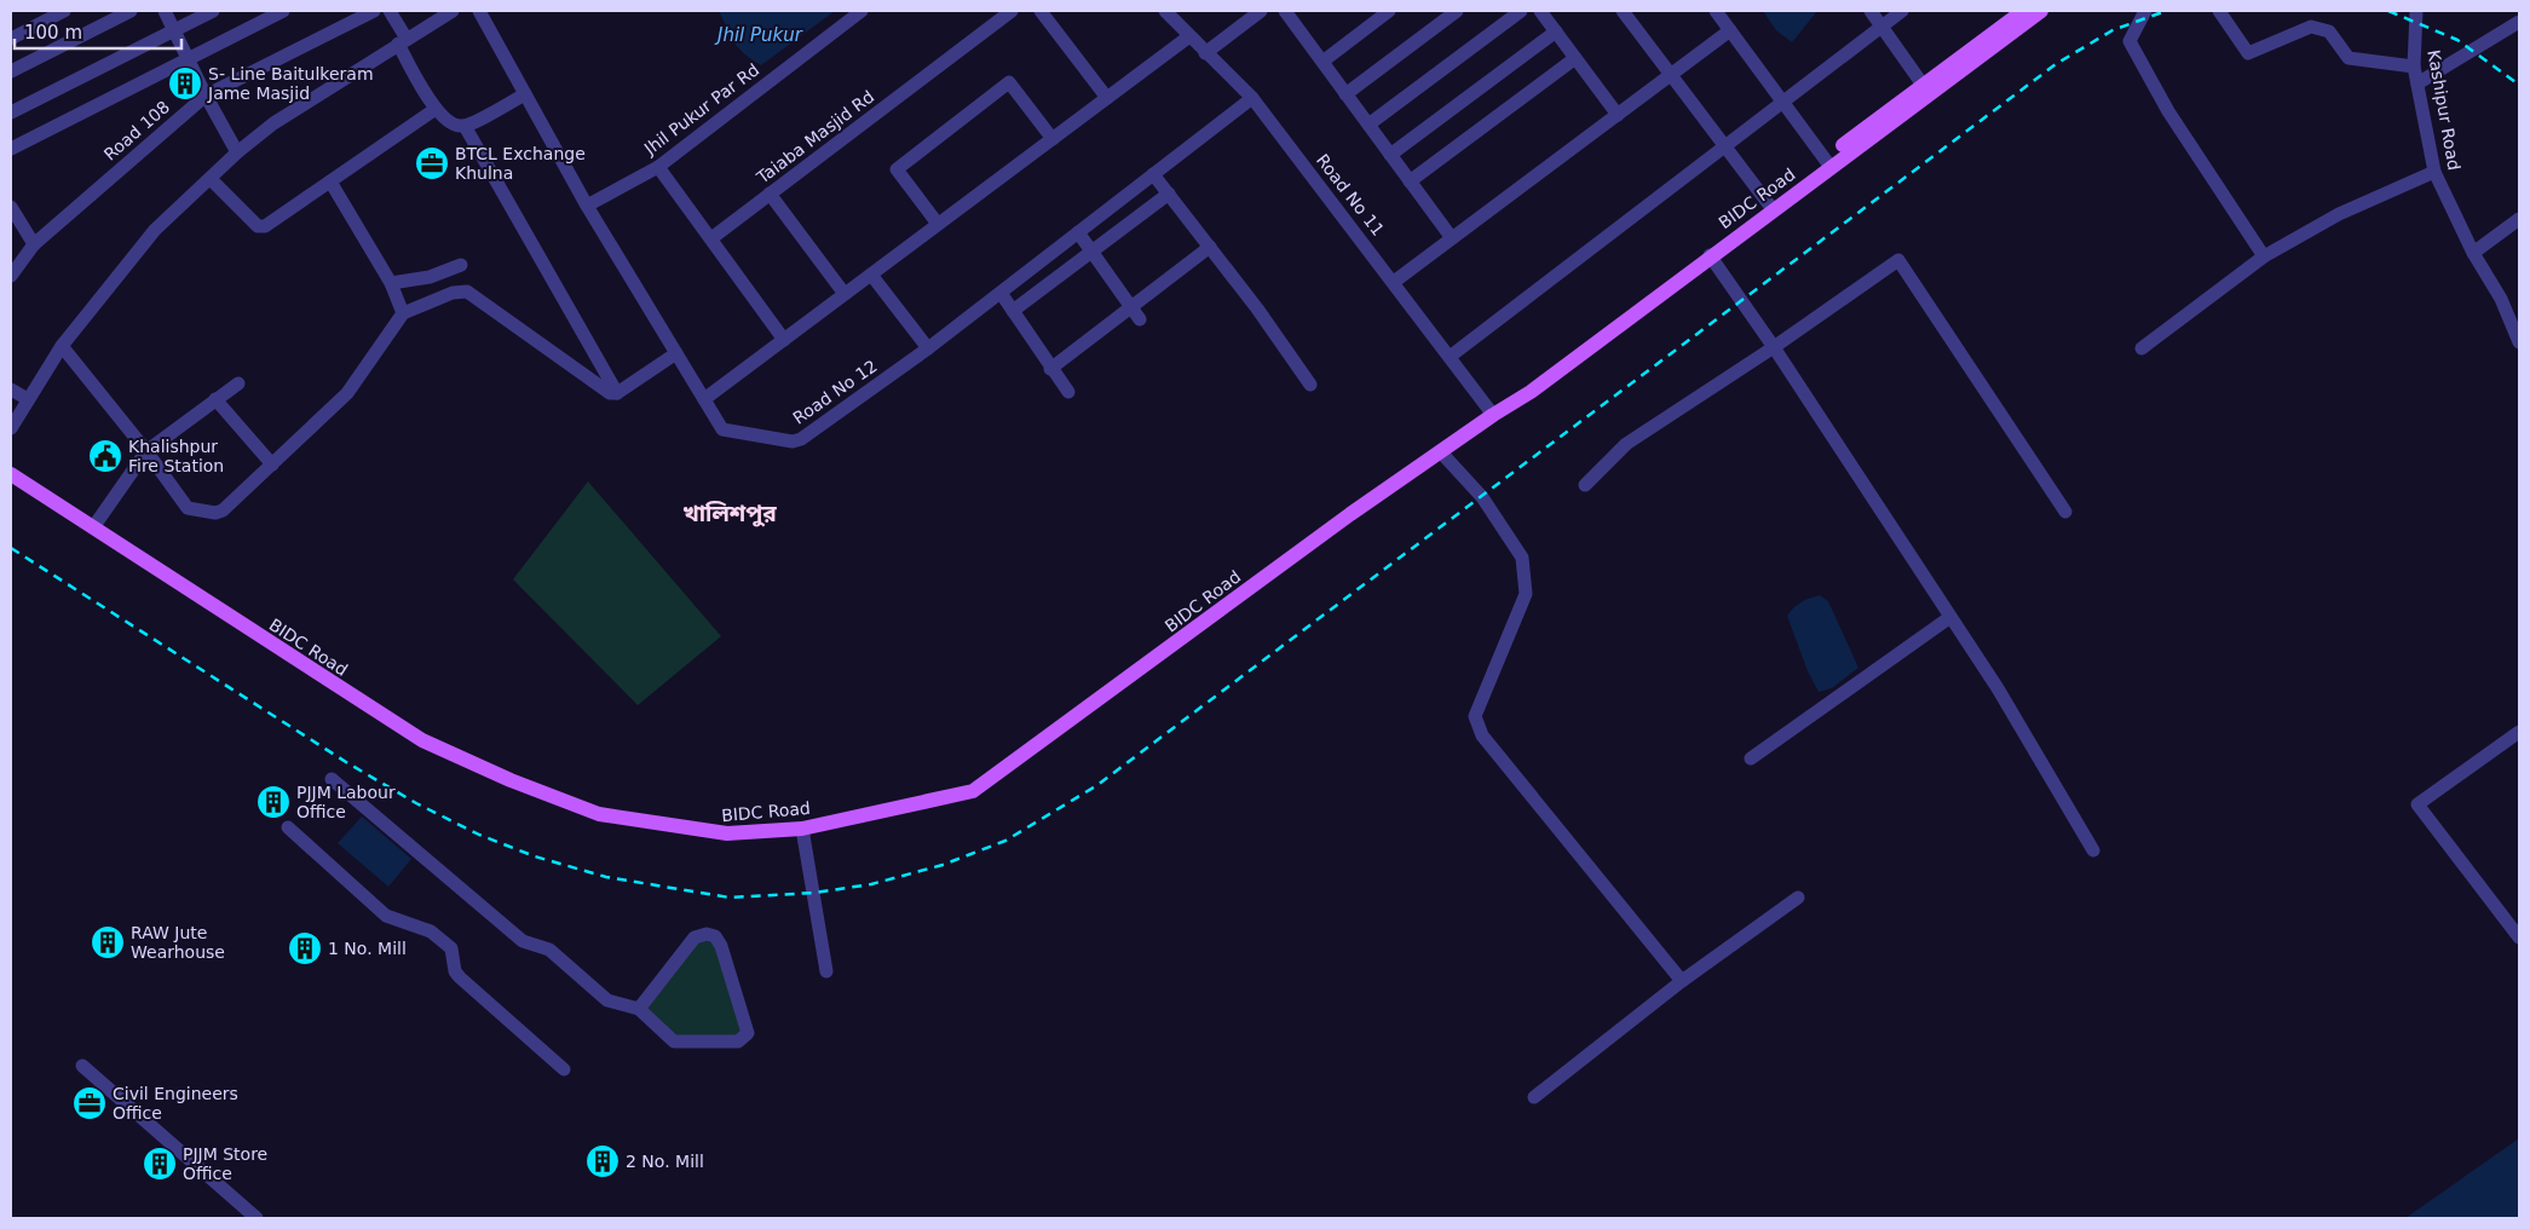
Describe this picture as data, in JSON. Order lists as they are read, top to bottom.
{
  "streets": {
    "main road": ["BIDC Road"],
    "street": [
      "Jhil Pukur Par Rd",
      "Kashipur Road",
      "Road 108",
      "Taiaba Masjid Rd",
      "Road No 11",
      "Road No 12"
    ]
  },
  "crossings": [
    ["Jhil Pukur Par Rd", "Road No 12"],
    ["Road No 11", "BIDC Road"],
    ["Road No 11", "Road No 12"]
  ],
  "districts": ["খালিশপুর"],
  "water": ["Jhil Pukur"],
  "places": {
    "building": [
      "S- Line Baitulkeram Jame Masjid",
      "PJJM Labour Office",
      "RAW Jute Wearhouse",
      "1 No. Mill",
      "2 No. Mill",
      "PJJM Store Office"
    ],
    "office": ["BTCL Exchange Khulna", "Civil Engineers Office"],
    "public building": ["Khalishpur Fire Station"]
  },
  "scale_bar": "100 m"
}
